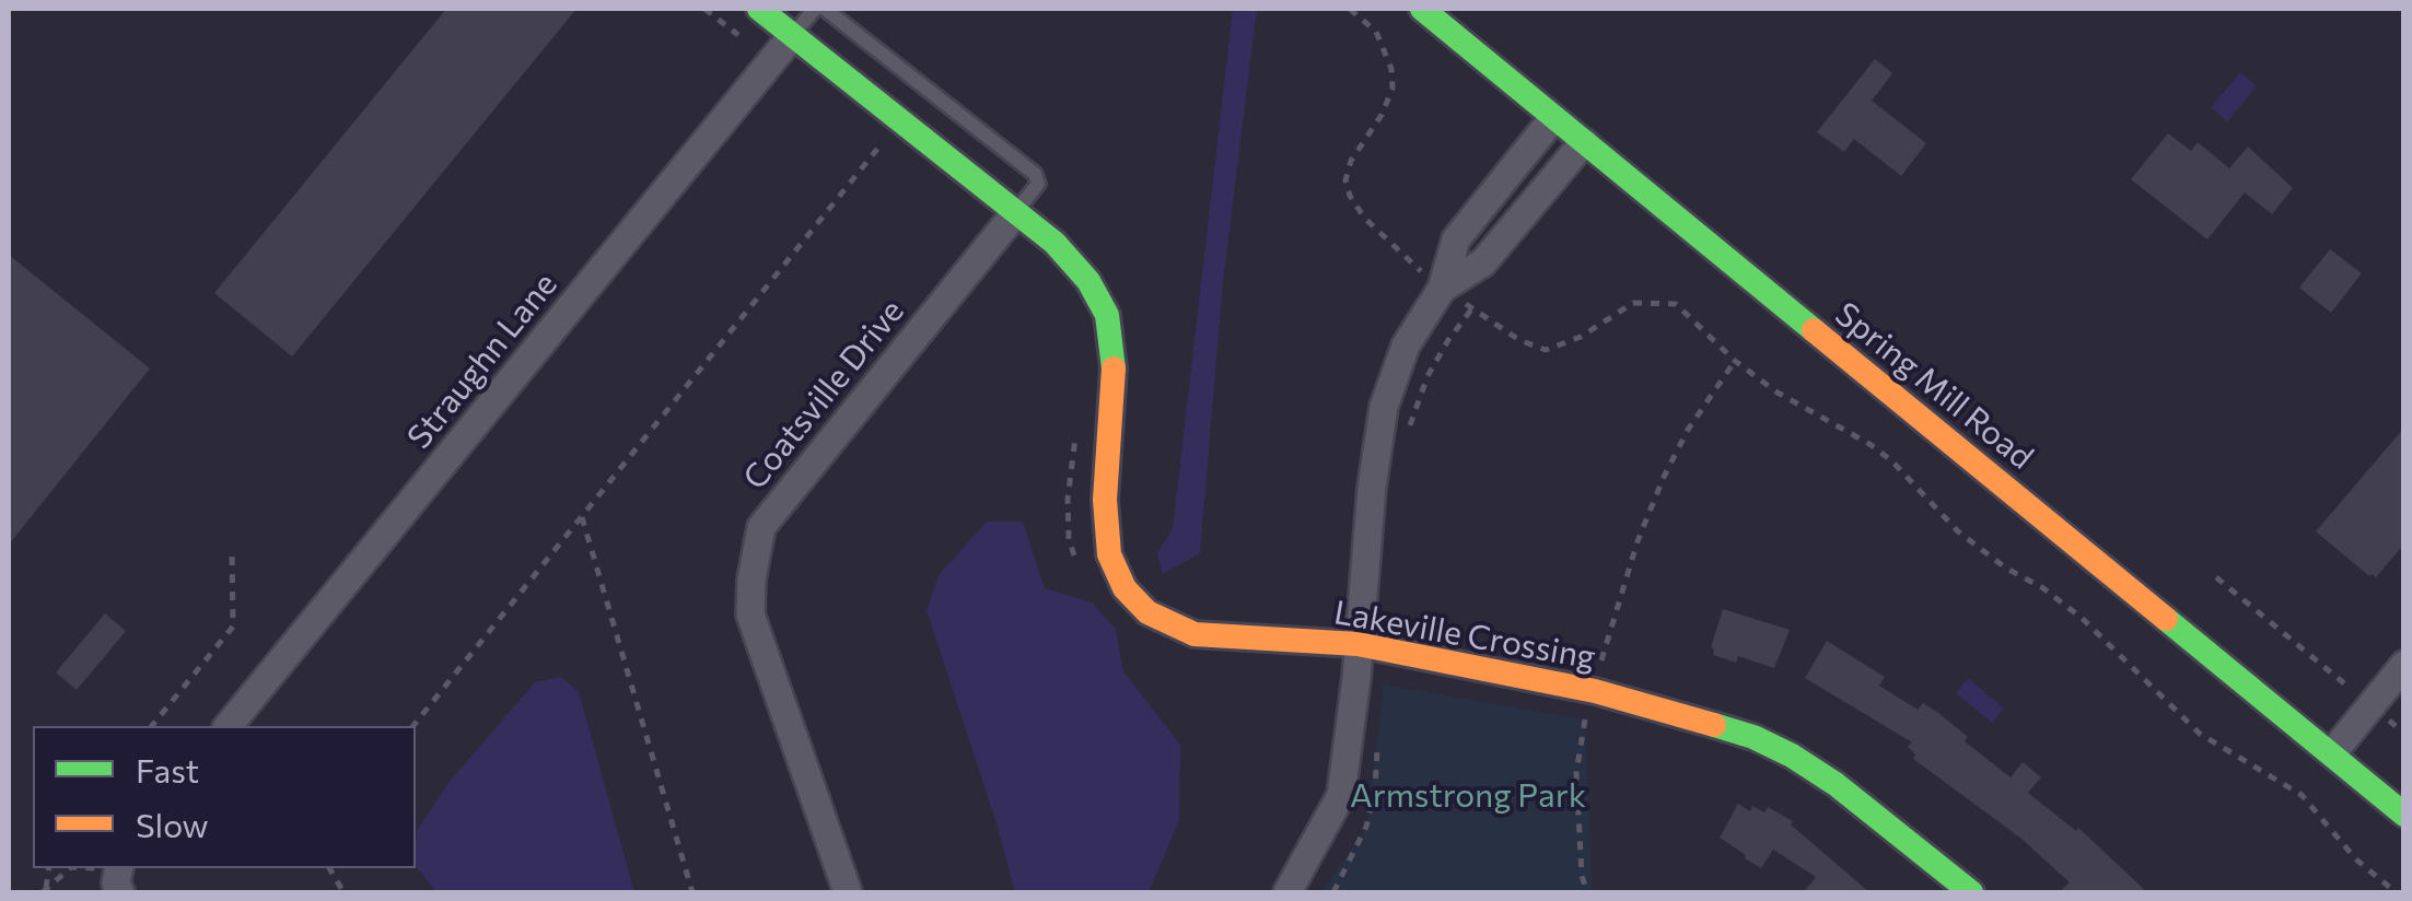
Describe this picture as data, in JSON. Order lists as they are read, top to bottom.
{
  "streets": {
    "street": [
      "Straughn Lane",
      "Spring Mill Road",
      "Coatsville Drive",
      "Lakeville Crossing"
    ]
  },
  "crossings": [
    ["Straughn Lane", "Lakeville Crossing"],
    ["Coatsville Drive", "Lakeville Crossing"]
  ],
  "parks": ["Armstrong Park"],
  "legend": ["Fast", "Slow"]
}
